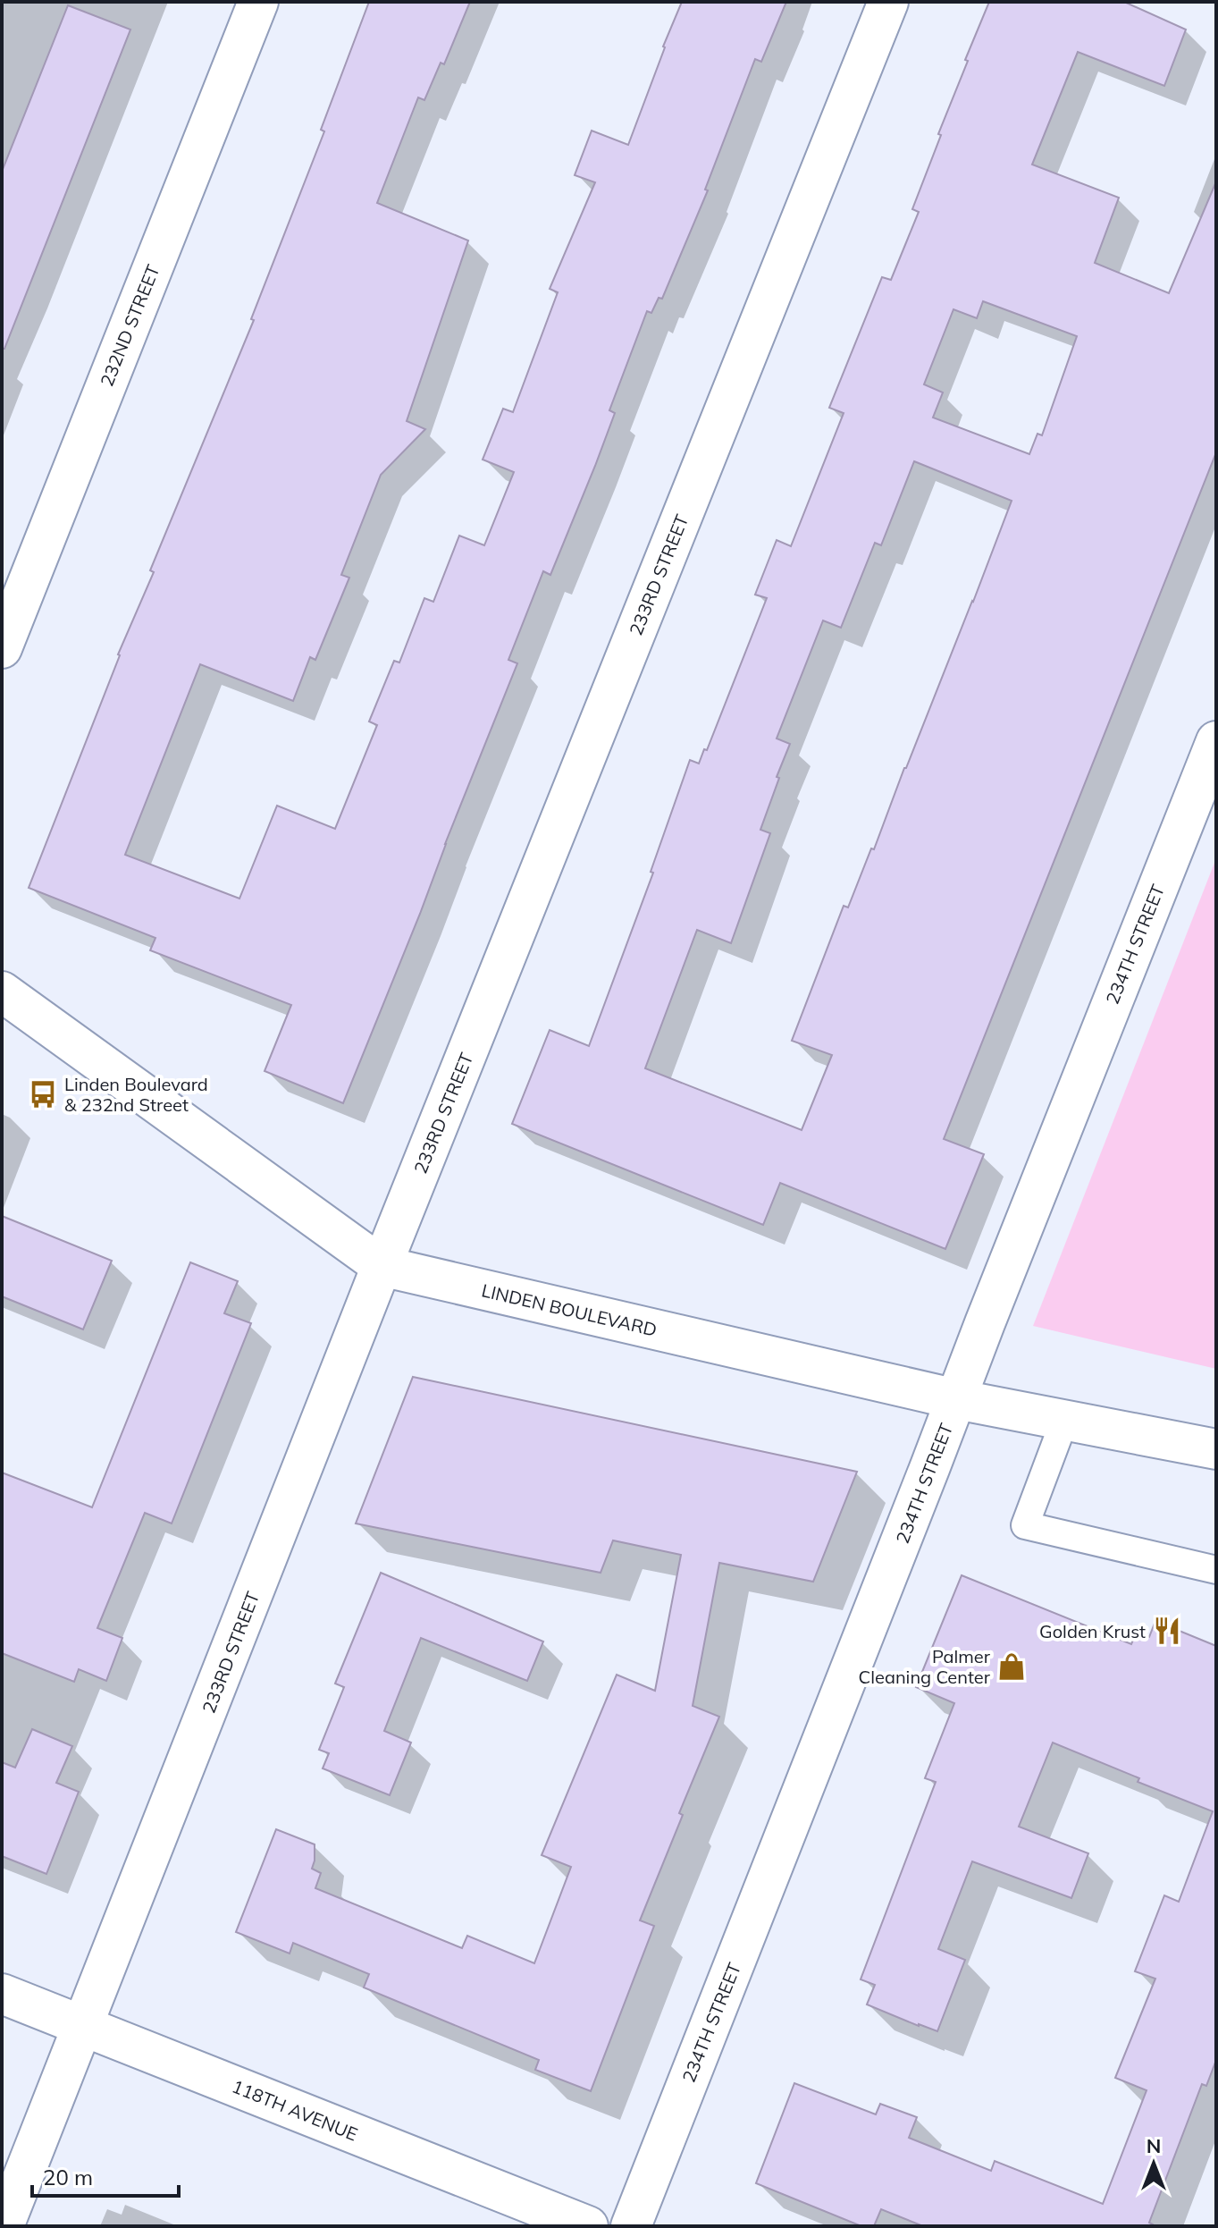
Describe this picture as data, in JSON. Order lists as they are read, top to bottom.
{
  "streets": {
    "street": [
      "232ND STREET",
      "233RD STREET",
      "234TH STREET",
      "LINDEN BOULEVARD",
      "118TH AVENUE"
    ]
  },
  "crossings": [
    ["233RD STREET", "LINDEN BOULEVARD"],
    ["233RD STREET", "118TH AVENUE"],
    ["234TH STREET", "LINDEN BOULEVARD"]
  ],
  "places": {
    "bus stop": ["Linden Boulevard & 232nd Street"],
    "restaurant": ["Golden Krust"],
    "shop": ["Palmer Cleaning Center"]
  },
  "scale_bar": "20 m",
  "north": "top"
}
